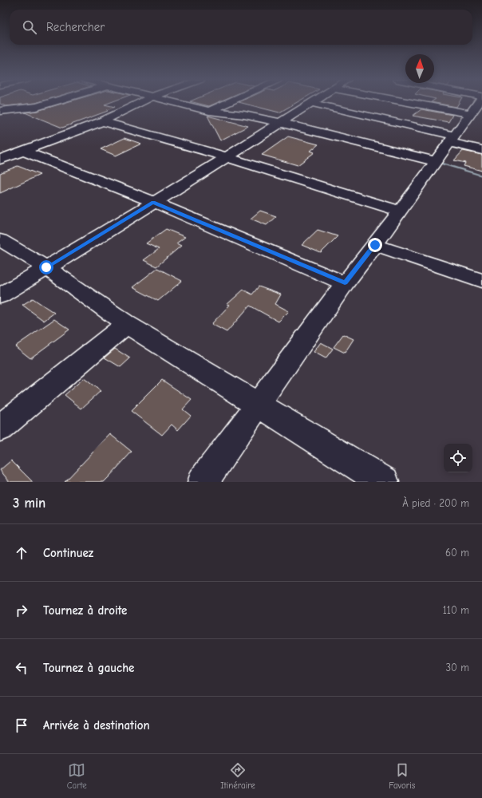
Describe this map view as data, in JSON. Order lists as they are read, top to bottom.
{
  "north": "top",
  "page": {
    "search": "Rechercher",
    "heading": ["3 min", "À pied · 200 m"],
    "list": [
      ["Continuez", "60 m"],
      ["Tournez à droite", "110 m"],
      ["Tournez à gauche", "30 m"],
      "Arrivée à destination"
    ],
    "nav": ["Carte", "Itinéraire", "Favoris"]
  }
}
